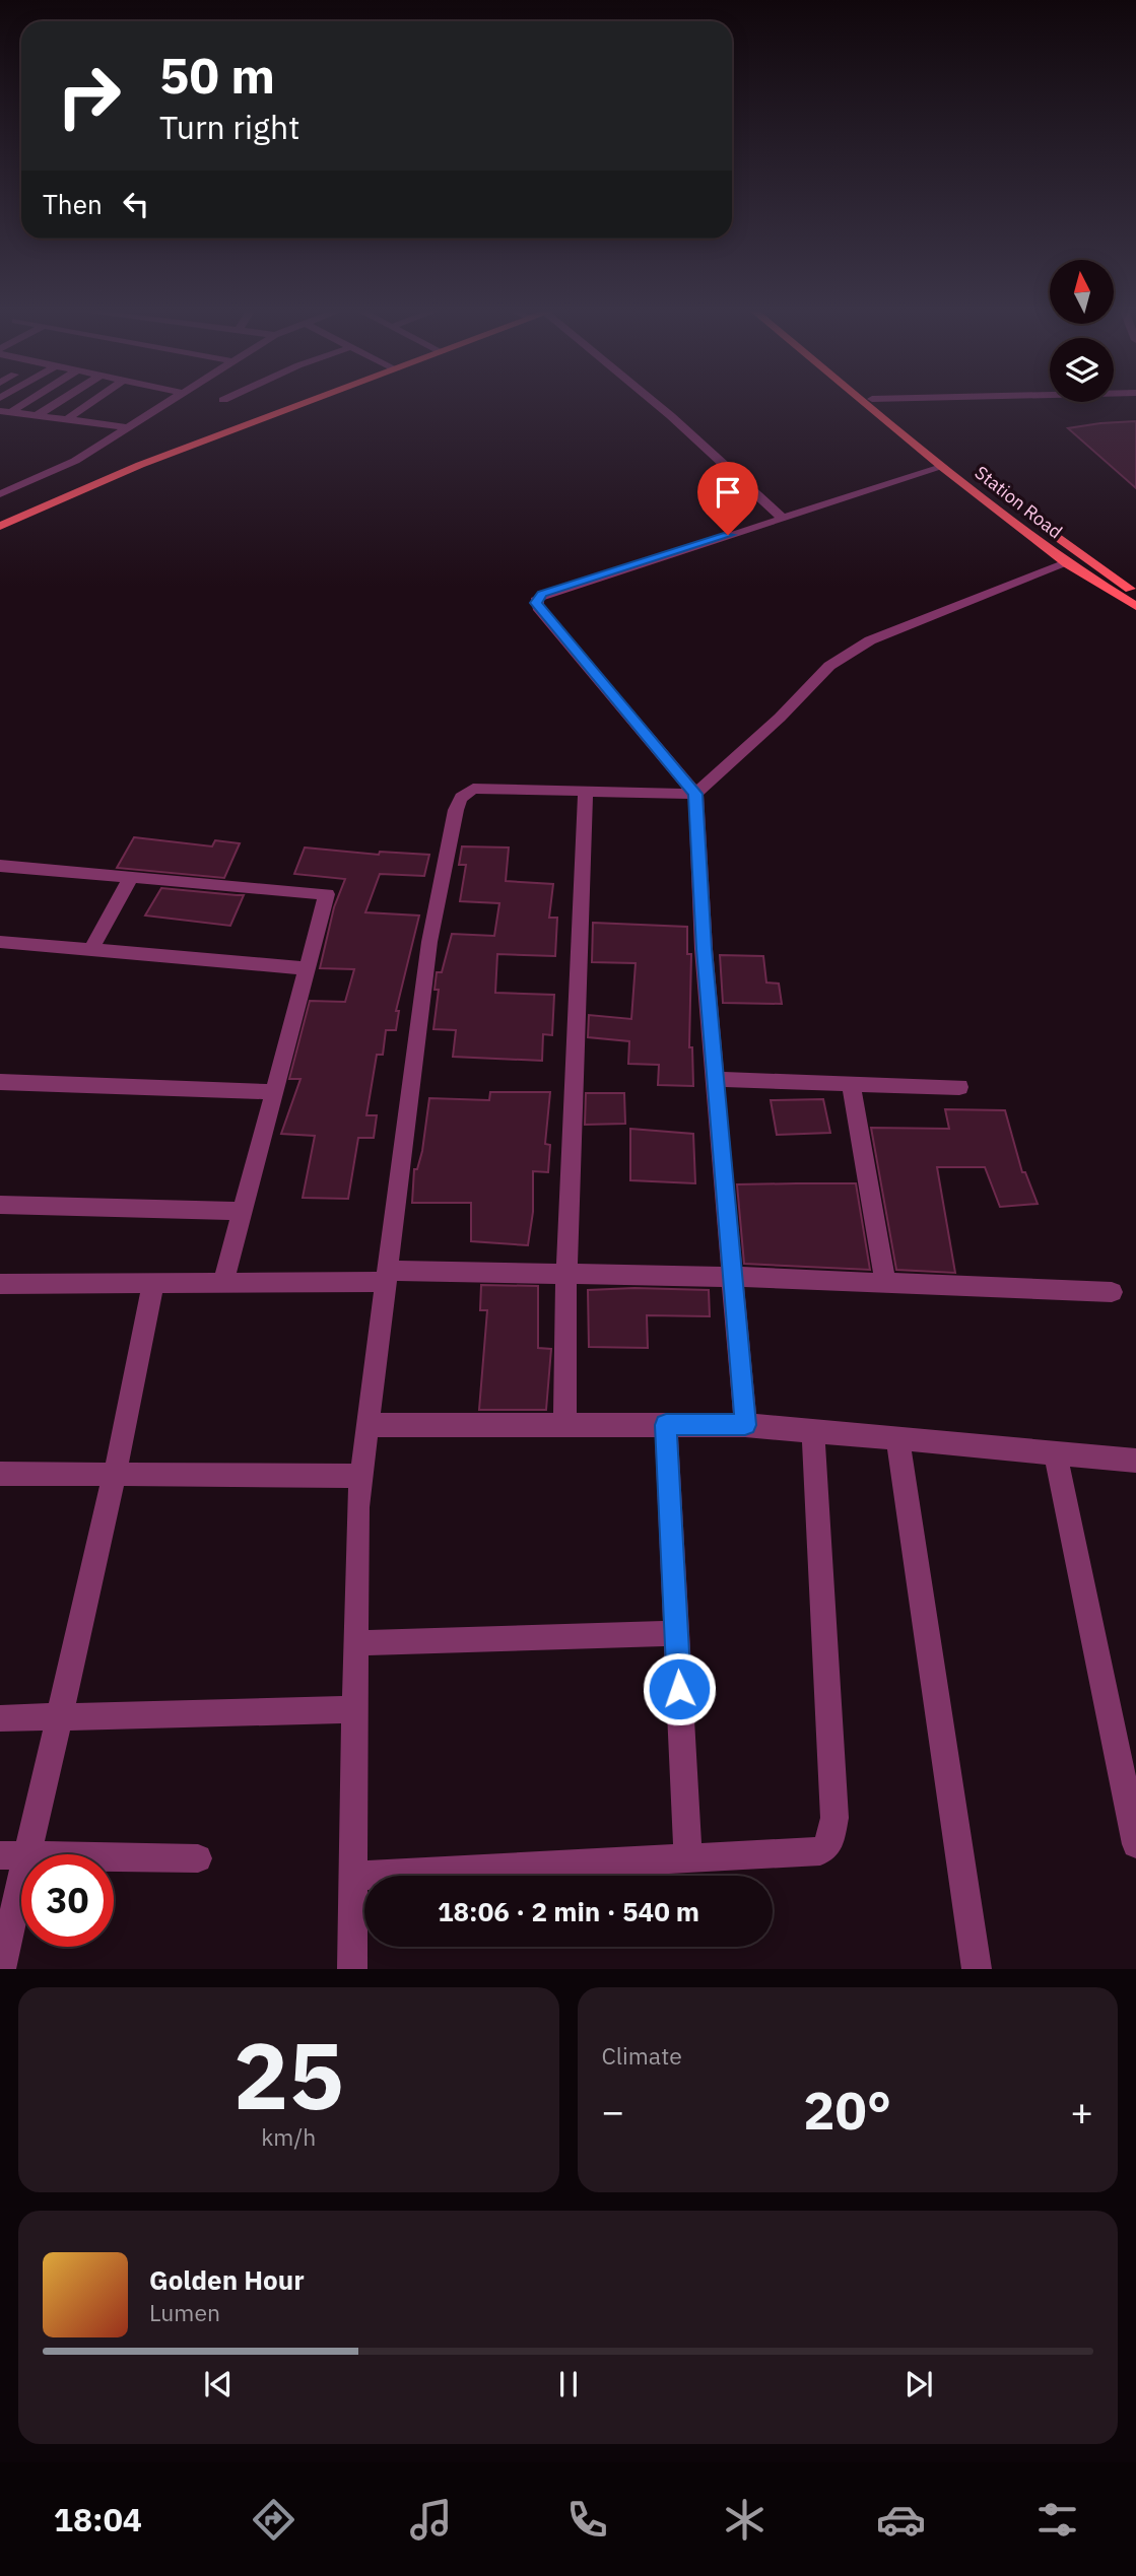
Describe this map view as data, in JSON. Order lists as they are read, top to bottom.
{
  "streets": {
    "main road": ["Station Road"]
  },
  "north": "top",
  "page": {
    "turn": ["50 m", "Turn right"],
    "then": "Then",
    "limit": "30",
    "trip": "18:06 · 2 min · 540 m",
    "tile": [
      ["25", "km/h"],
      "Climate"
    ],
    "heat": ["−", "20°", "+"],
    "song": ["Golden Hour", "Lumen"],
    "tabs": "18:04"
  }
}
